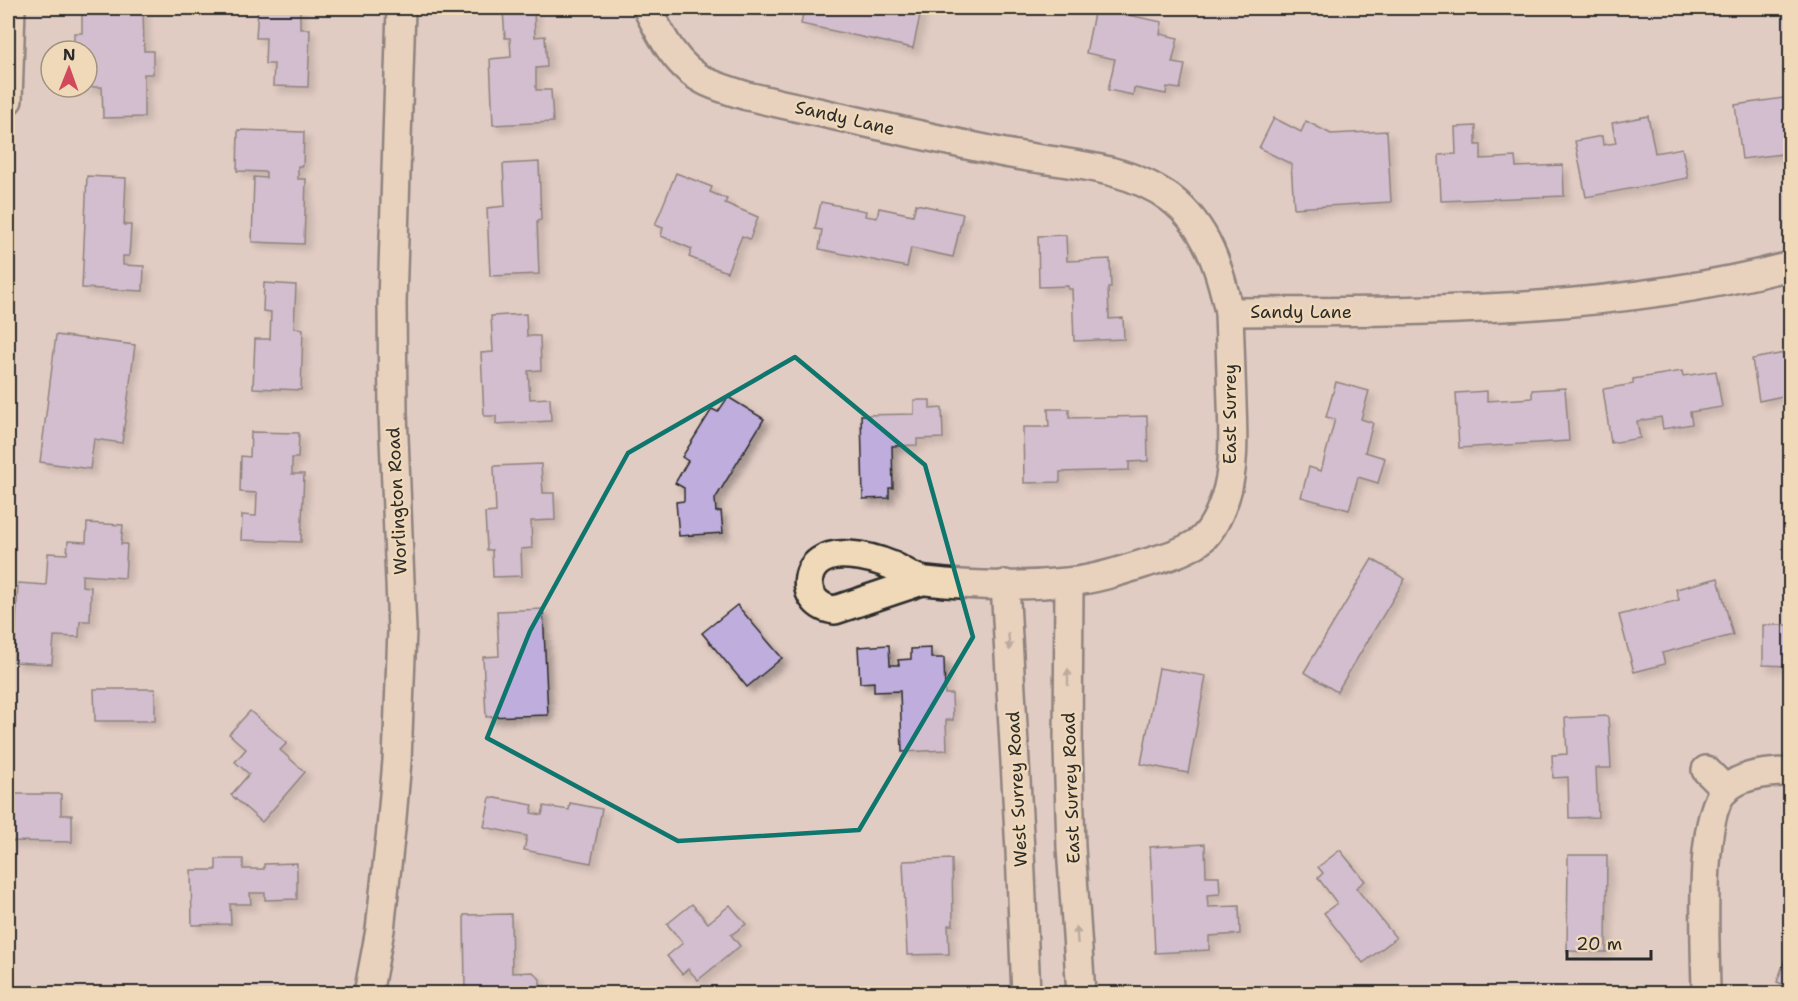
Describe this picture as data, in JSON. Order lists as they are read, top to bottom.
{
  "streets": {
    "street": [
      "Sandy Lane",
      "East Surrey",
      "Worlington Road",
      "East Surrey Road",
      "West Surrey Road"
    ]
  },
  "crossings": [
    ["Sandy Lane", "East Surrey"],
    ["East Surrey", "East Surrey Road"]
  ],
  "one_way": ["East Surrey Road", "West Surrey Road"],
  "scale_bar": "20 m",
  "north": "top"
}
